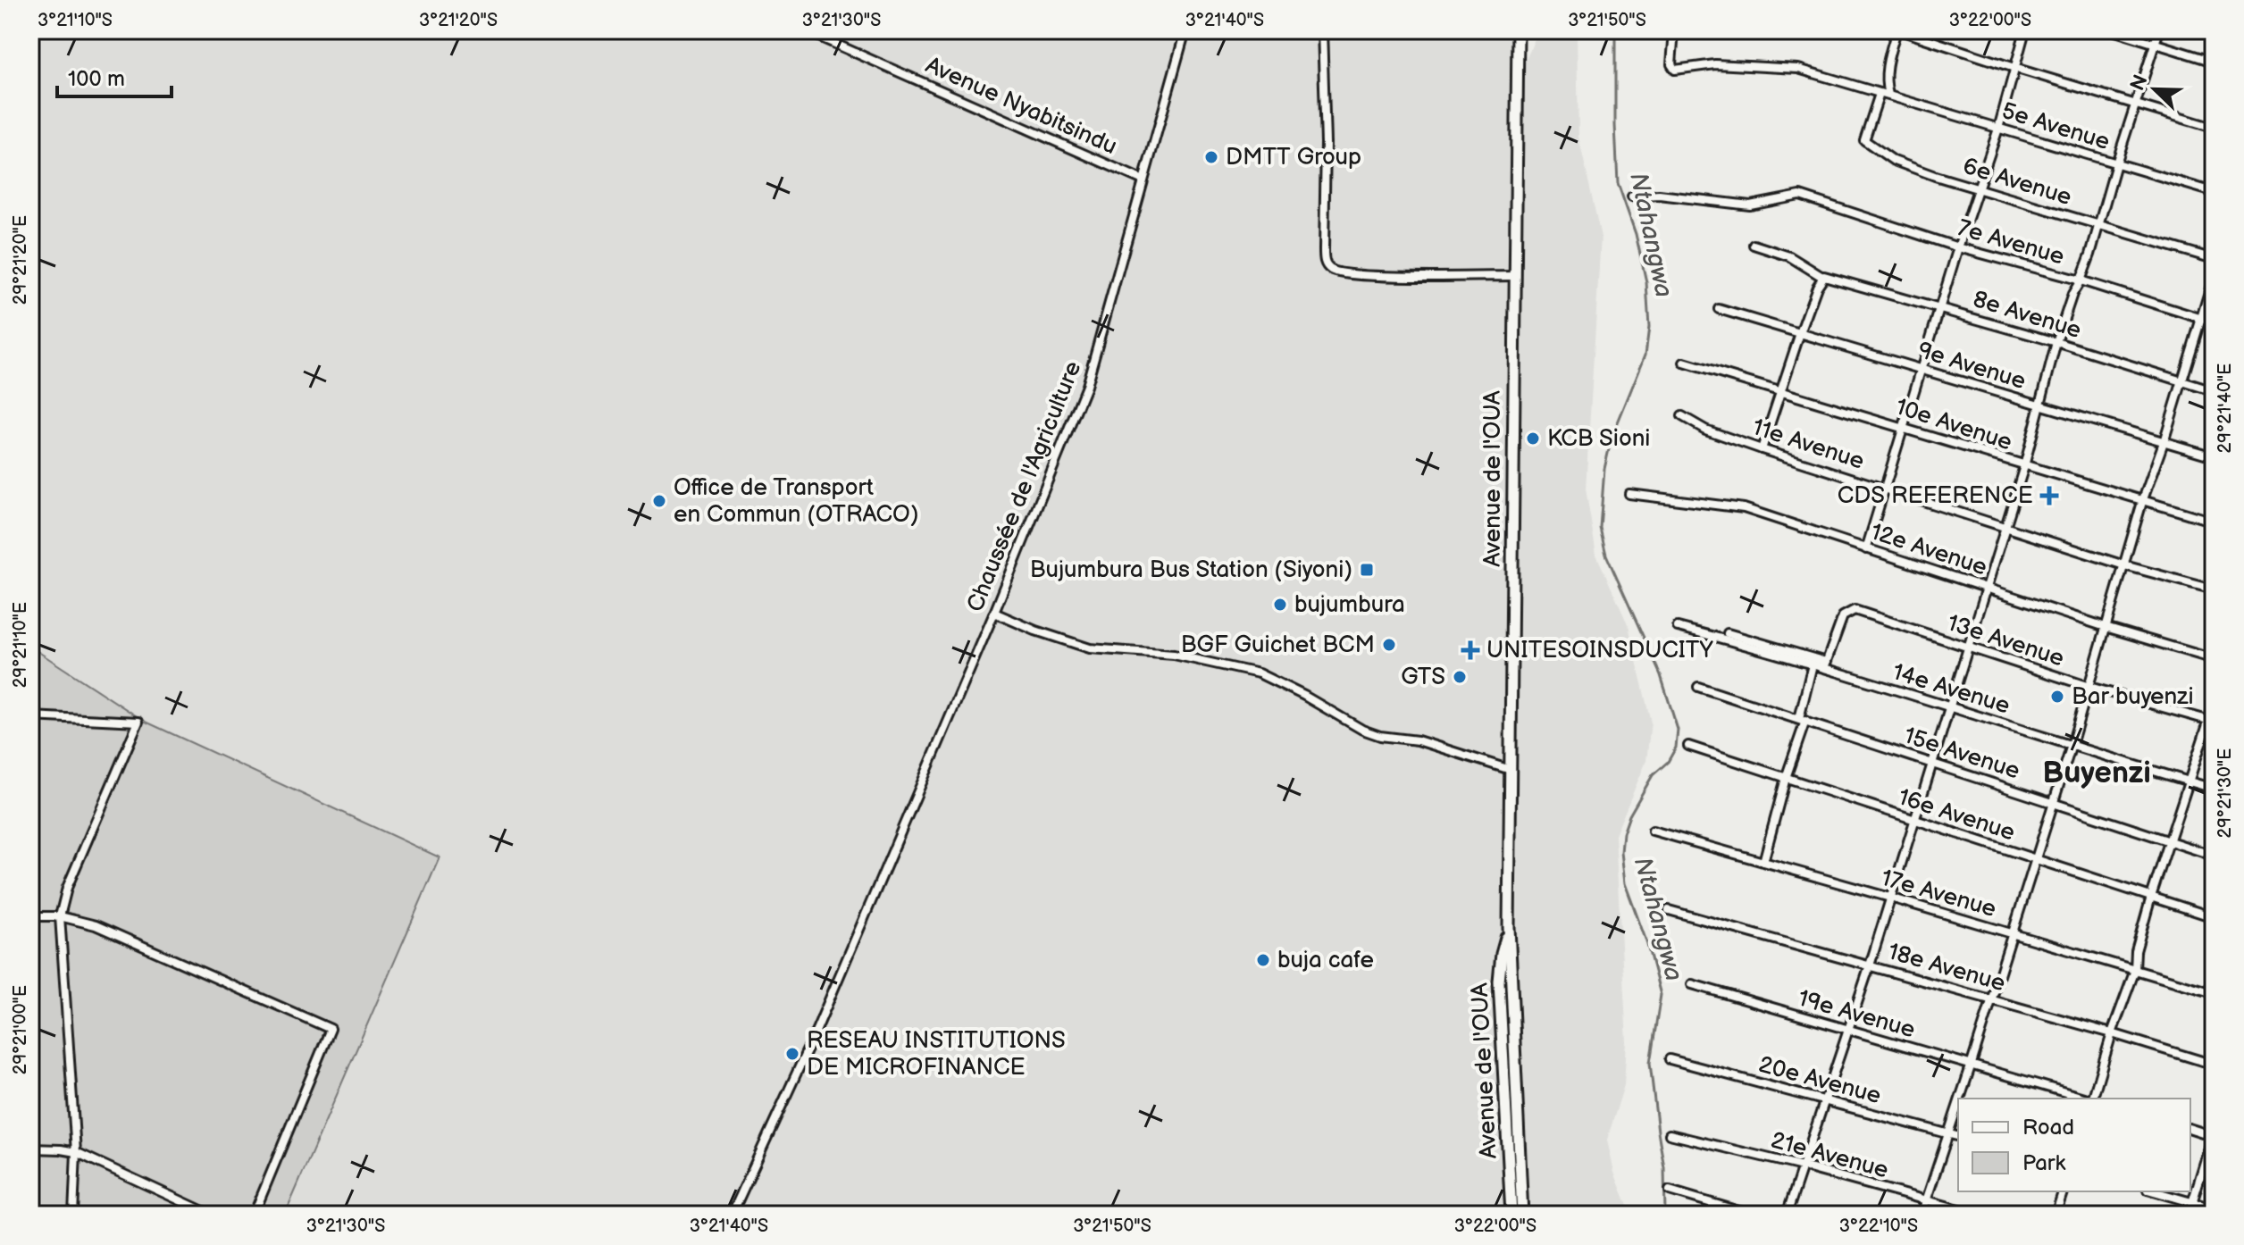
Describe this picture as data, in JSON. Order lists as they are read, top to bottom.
{
  "streets": {
    "main road": ["Avenue de l'OUA"],
    "street": [
      "Avenue Nyabitsindu",
      "5e Avenue",
      "6e Avenue",
      "7e Avenue",
      "8e Avenue",
      "9e Avenue",
      "10e Avenue",
      "11e Avenue",
      "Chaussée de l'Agriculture",
      "12e Avenue",
      "13e Avenue",
      "14e Avenue",
      "15e Avenue",
      "16e Avenue",
      "17e Avenue",
      "18e Avenue",
      "19e Avenue",
      "20e Avenue",
      "21e Avenue"
    ]
  },
  "crossings": [
    ["Avenue Nyabitsindu", "Chaussée de l'Agriculture"],
    ["5e Avenue", "6e Avenue"],
    ["13e Avenue", "14e Avenue"]
  ],
  "districts": ["Buyenzi"],
  "water": ["Ntahangwa"],
  "places": {
    "other": [
      "DMTT Group",
      "KCB Sioni",
      "Office de Transport en Commun (OTRACO)",
      "bujumbura",
      "BGF Guichet BCM",
      "GTS",
      "Bar buyenzi",
      "buja cafe",
      "RESEAU INSTITUTIONS DE MICROFINANCE"
    ],
    "health": ["CDS REFERENCE", "UNITESOINSDUCITY"],
    "transit": ["Bujumbura Bus Station (Siyoni)"]
  },
  "legend": ["Road", "Park"],
  "scale_bar": "100 m",
  "north": "top left",
  "coordinates": [
    "3°21'10\"S",
    "3°21'20\"S",
    "3°21'30\"S",
    "3°21'40\"S",
    "3°21'50\"S",
    "3°22'00\"S",
    "29°21'20\"E",
    "29°21'40\"E",
    "29°21'10\"E",
    "29°21'30\"E",
    "29°21'00\"E",
    "3°22'10\"S"
  ]
}
